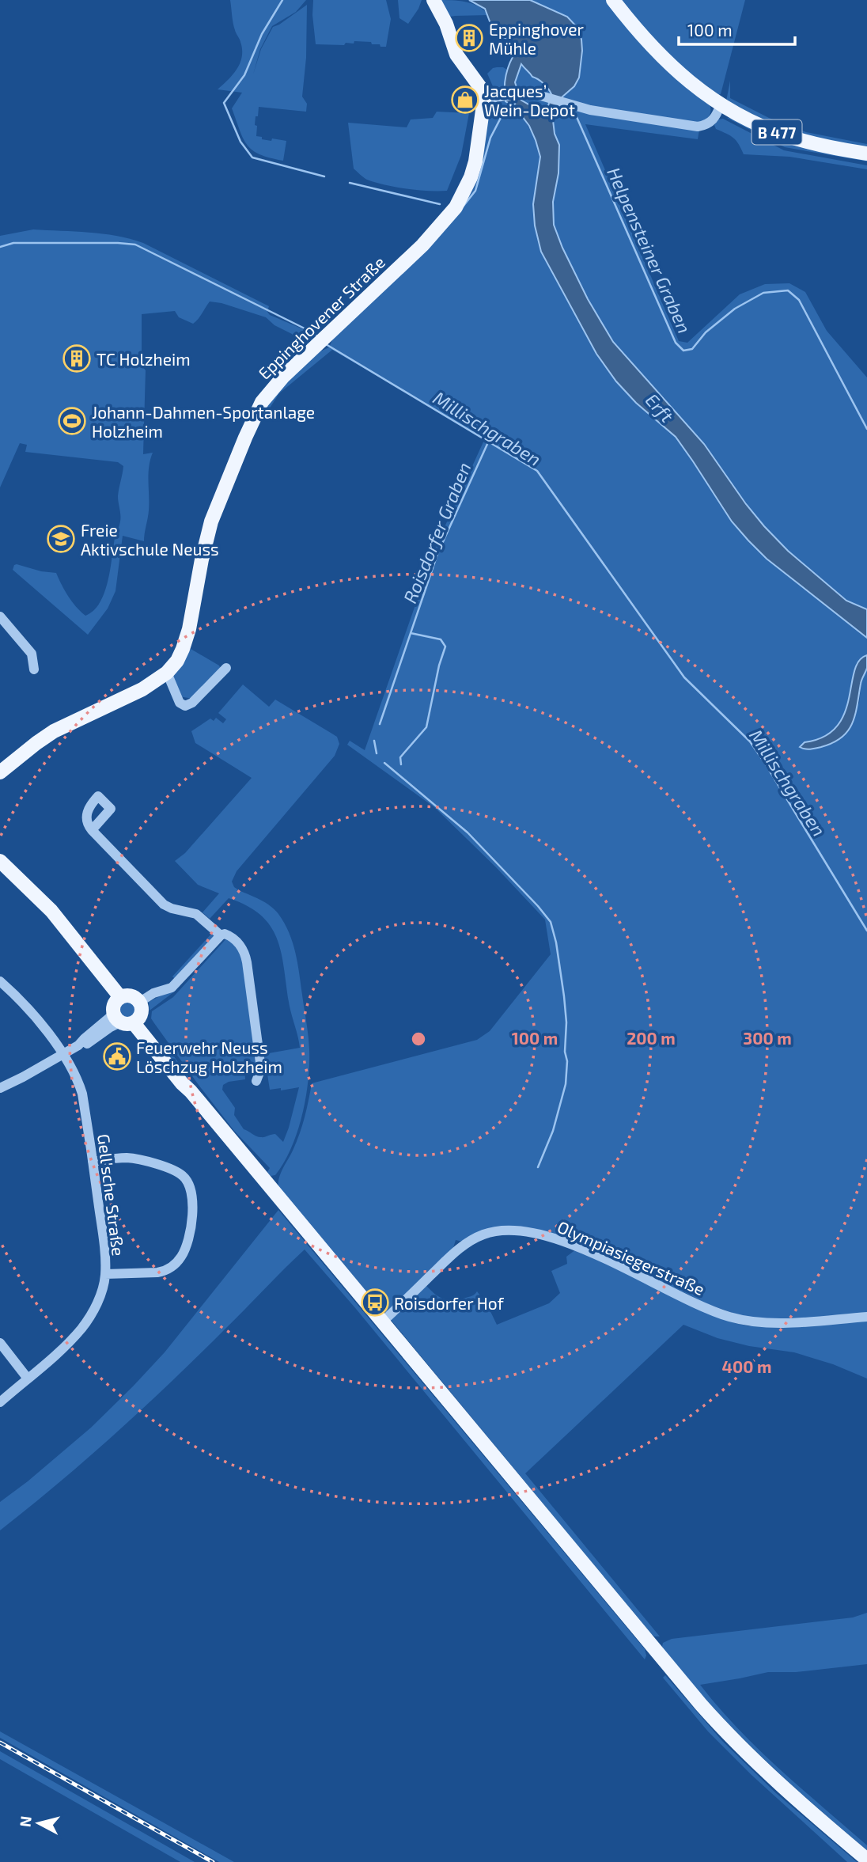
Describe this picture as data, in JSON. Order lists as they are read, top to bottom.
{
  "streets": {
    "main road": ["B 477", "Eppinghovener Straße"],
    "street": ["Gell'sche Straße", "Olympiasiegerstraße"]
  },
  "water": [
    "Helpensteiner Graben",
    "Erft",
    "Millischgraben",
    "Roisdorfer Graben"
  ],
  "places": {
    "building": ["Eppinghover Mühle", "TC Holzheim"],
    "shop": ["Jacques’ Wein-Depot"],
    "sports": ["Johann-Dahmen-Sportanlage Holzheim"],
    "school or university": ["Freie Aktivschule Neuss"],
    "public building": ["Feuerwehr Neuss Löschzug Holzheim"],
    "bus stop": ["Roisdorfer Hof"]
  },
  "scale_bar": "100 m",
  "north": "left",
  "rings": [
    "100 m",
    "200 m",
    "300 m",
    "400 m"
  ]
}
